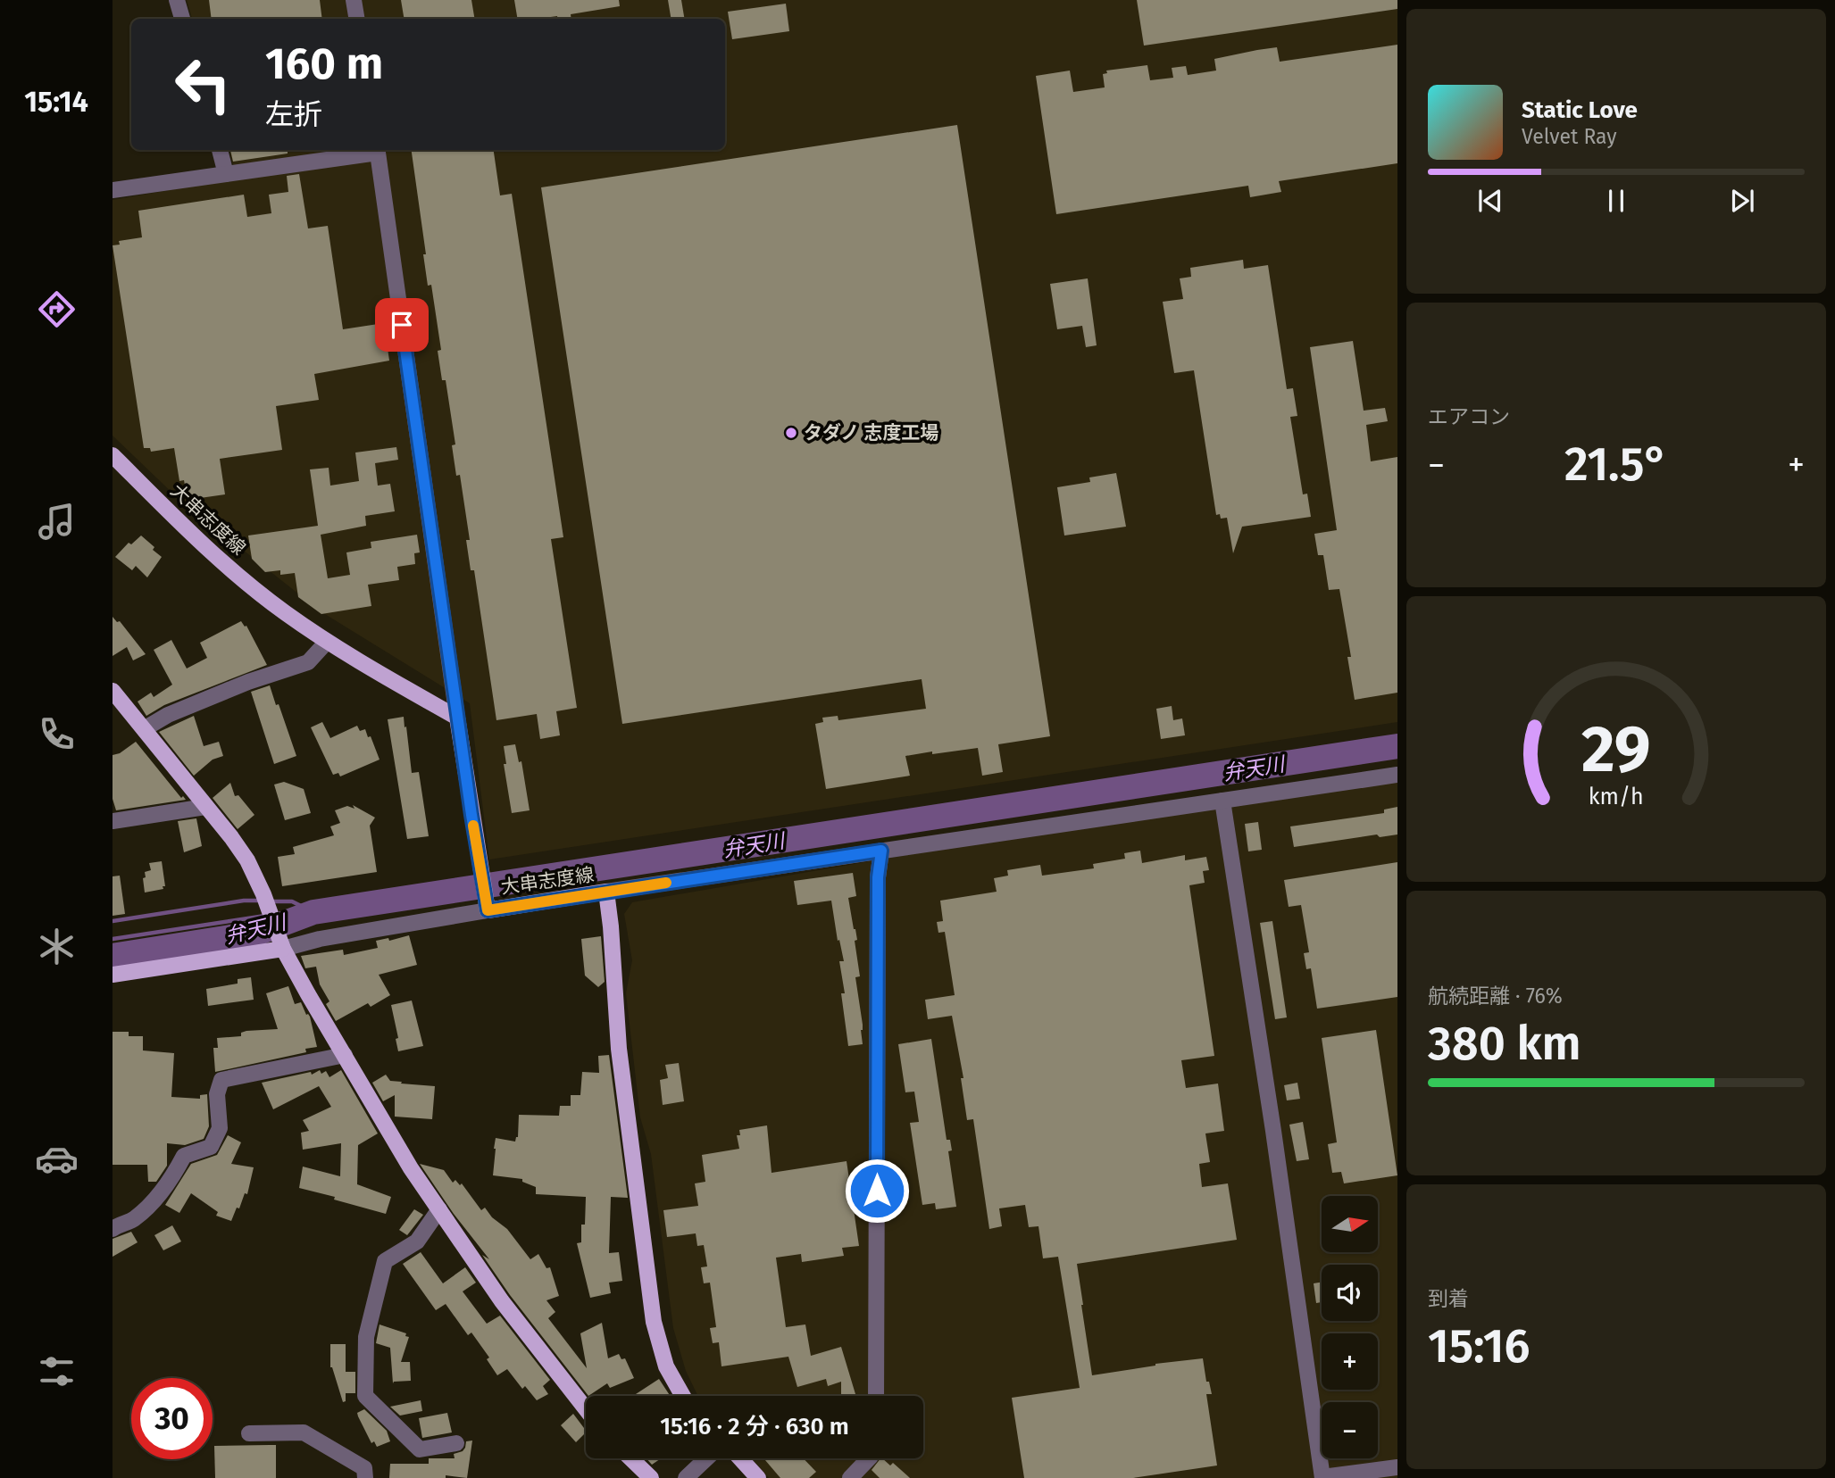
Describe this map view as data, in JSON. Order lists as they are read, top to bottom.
{
  "streets": {
    "main road": ["大串志度線"]
  },
  "water": ["弁天川"],
  "places": ["タダノ 志度工場"],
  "north": "right",
  "page": {
    "tabs": "15:14",
    "turn": ["160 m", "左折"],
    "song": ["Static Love", "Velvet Ray"],
    "tile": [
      "エアコン",
      ["航続距離 · 76%", "380 km"],
      ["到着", "15:16"]
    ],
    "heat": ["−", "21.5°", "+"],
    "map_buttons": ["+", "−"],
    "limit": "30",
    "trip": "15:16 · 2 分 · 630 m",
    "gauge": ["29", "km/h"]
  }
}
